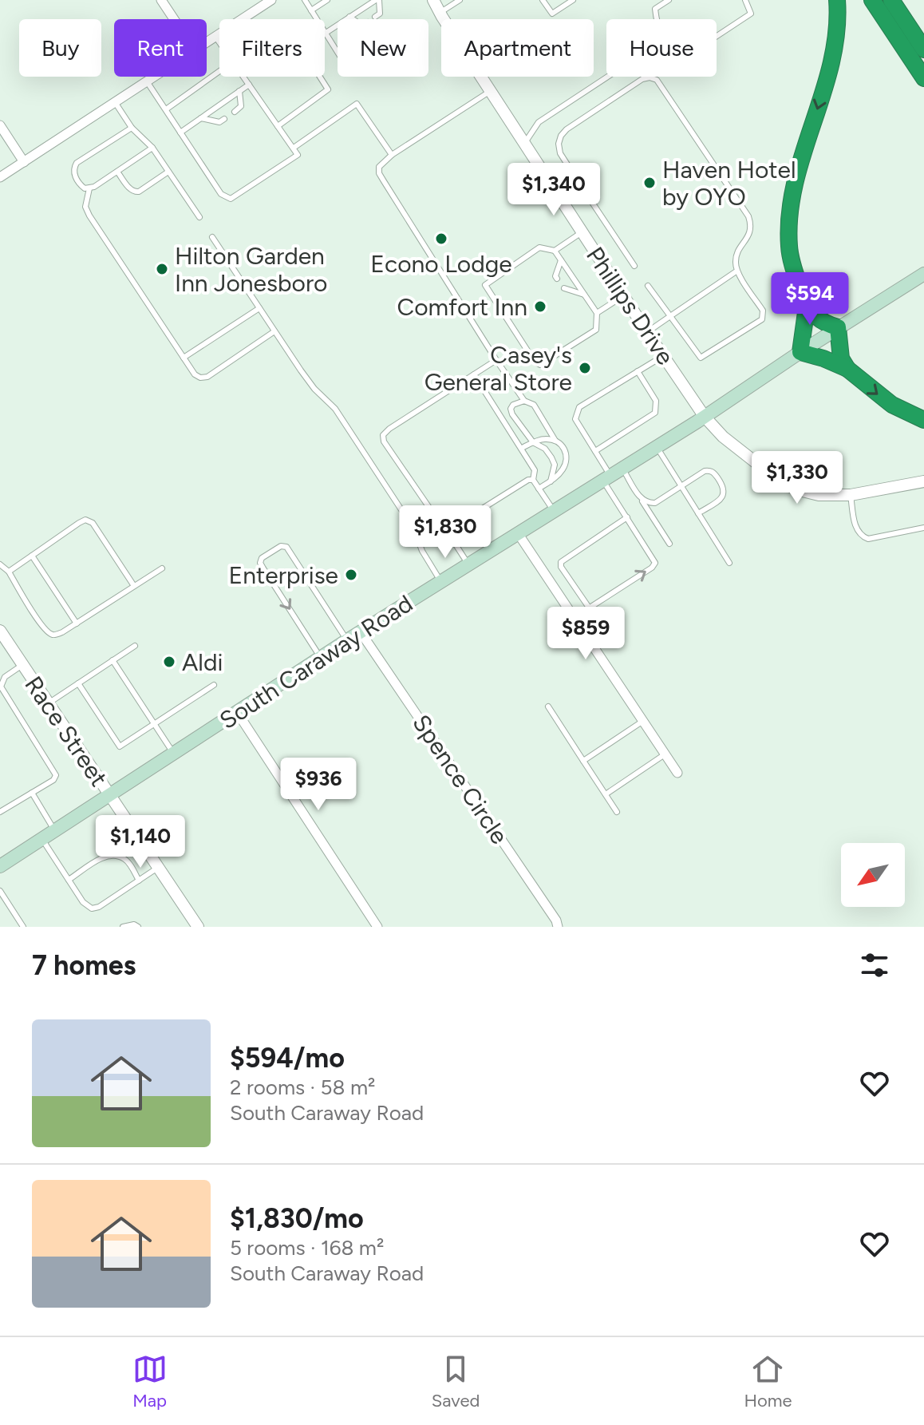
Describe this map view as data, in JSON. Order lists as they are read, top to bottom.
{
  "streets": {
    "main road": ["South Caraway Road"],
    "street": ["Phillips Drive", "Race Street", "Spence Circle"]
  },
  "crossings": [
    ["Phillips Drive", "South Caraway Road"],
    ["South Caraway Road", "Race Street"],
    ["South Caraway Road", "Spence Circle"]
  ],
  "places": [
    "Haven Hotel by OYO",
    "Econo Lodge",
    "Hilton Garden Inn Jonesboro",
    "Comfort Inn",
    "Casey's General Store",
    "Enterprise",
    "Aldi"
  ],
  "north": "bottom left",
  "page": {
    "chip": [
      "Buy",
      "Rent",
      "Filters",
      "New",
      "Apartment",
      "House"
    ],
    "price": [
      "$1,340",
      "$594",
      "$1,330",
      "$1,830",
      "$859",
      "$936",
      "$1,140"
    ],
    "heading": "7 homes",
    "list": [
      {
        "name": "$594/mo",
        "note": "2 rooms · 58 m² · South Caraway Road"
      },
      {
        "name": "$1,830/mo",
        "note": "5 rooms · 168 m² · South Caraway Road"
      }
    ],
    "tabs": ["Map", "Saved", "Home"]
  }
}
